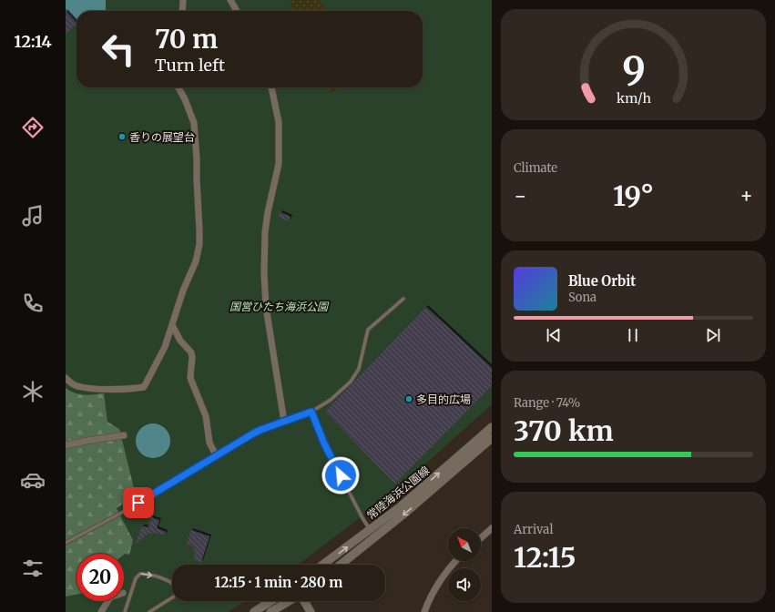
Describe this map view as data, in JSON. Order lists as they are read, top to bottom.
{
  "streets": {
    "main road": ["常陸海浜公園線"]
  },
  "parks": ["国営ひたち海浜公園"],
  "places": ["香りの展望台", "多目的広場"],
  "north": "top left",
  "page": {
    "tabs": "12:14",
    "turn": ["70 m", "Turn left"],
    "tile": [
      "Climate",
      ["Range · 74%", "370 km"],
      ["Arrival", "12:15"]
    ],
    "heat": ["−", "19°", "+"],
    "song": ["Blue Orbit", "Sona"],
    "limit": "20",
    "trip": "12:15 · 1 min · 280 m",
    "gauge": ["9", "km/h"]
  }
}
